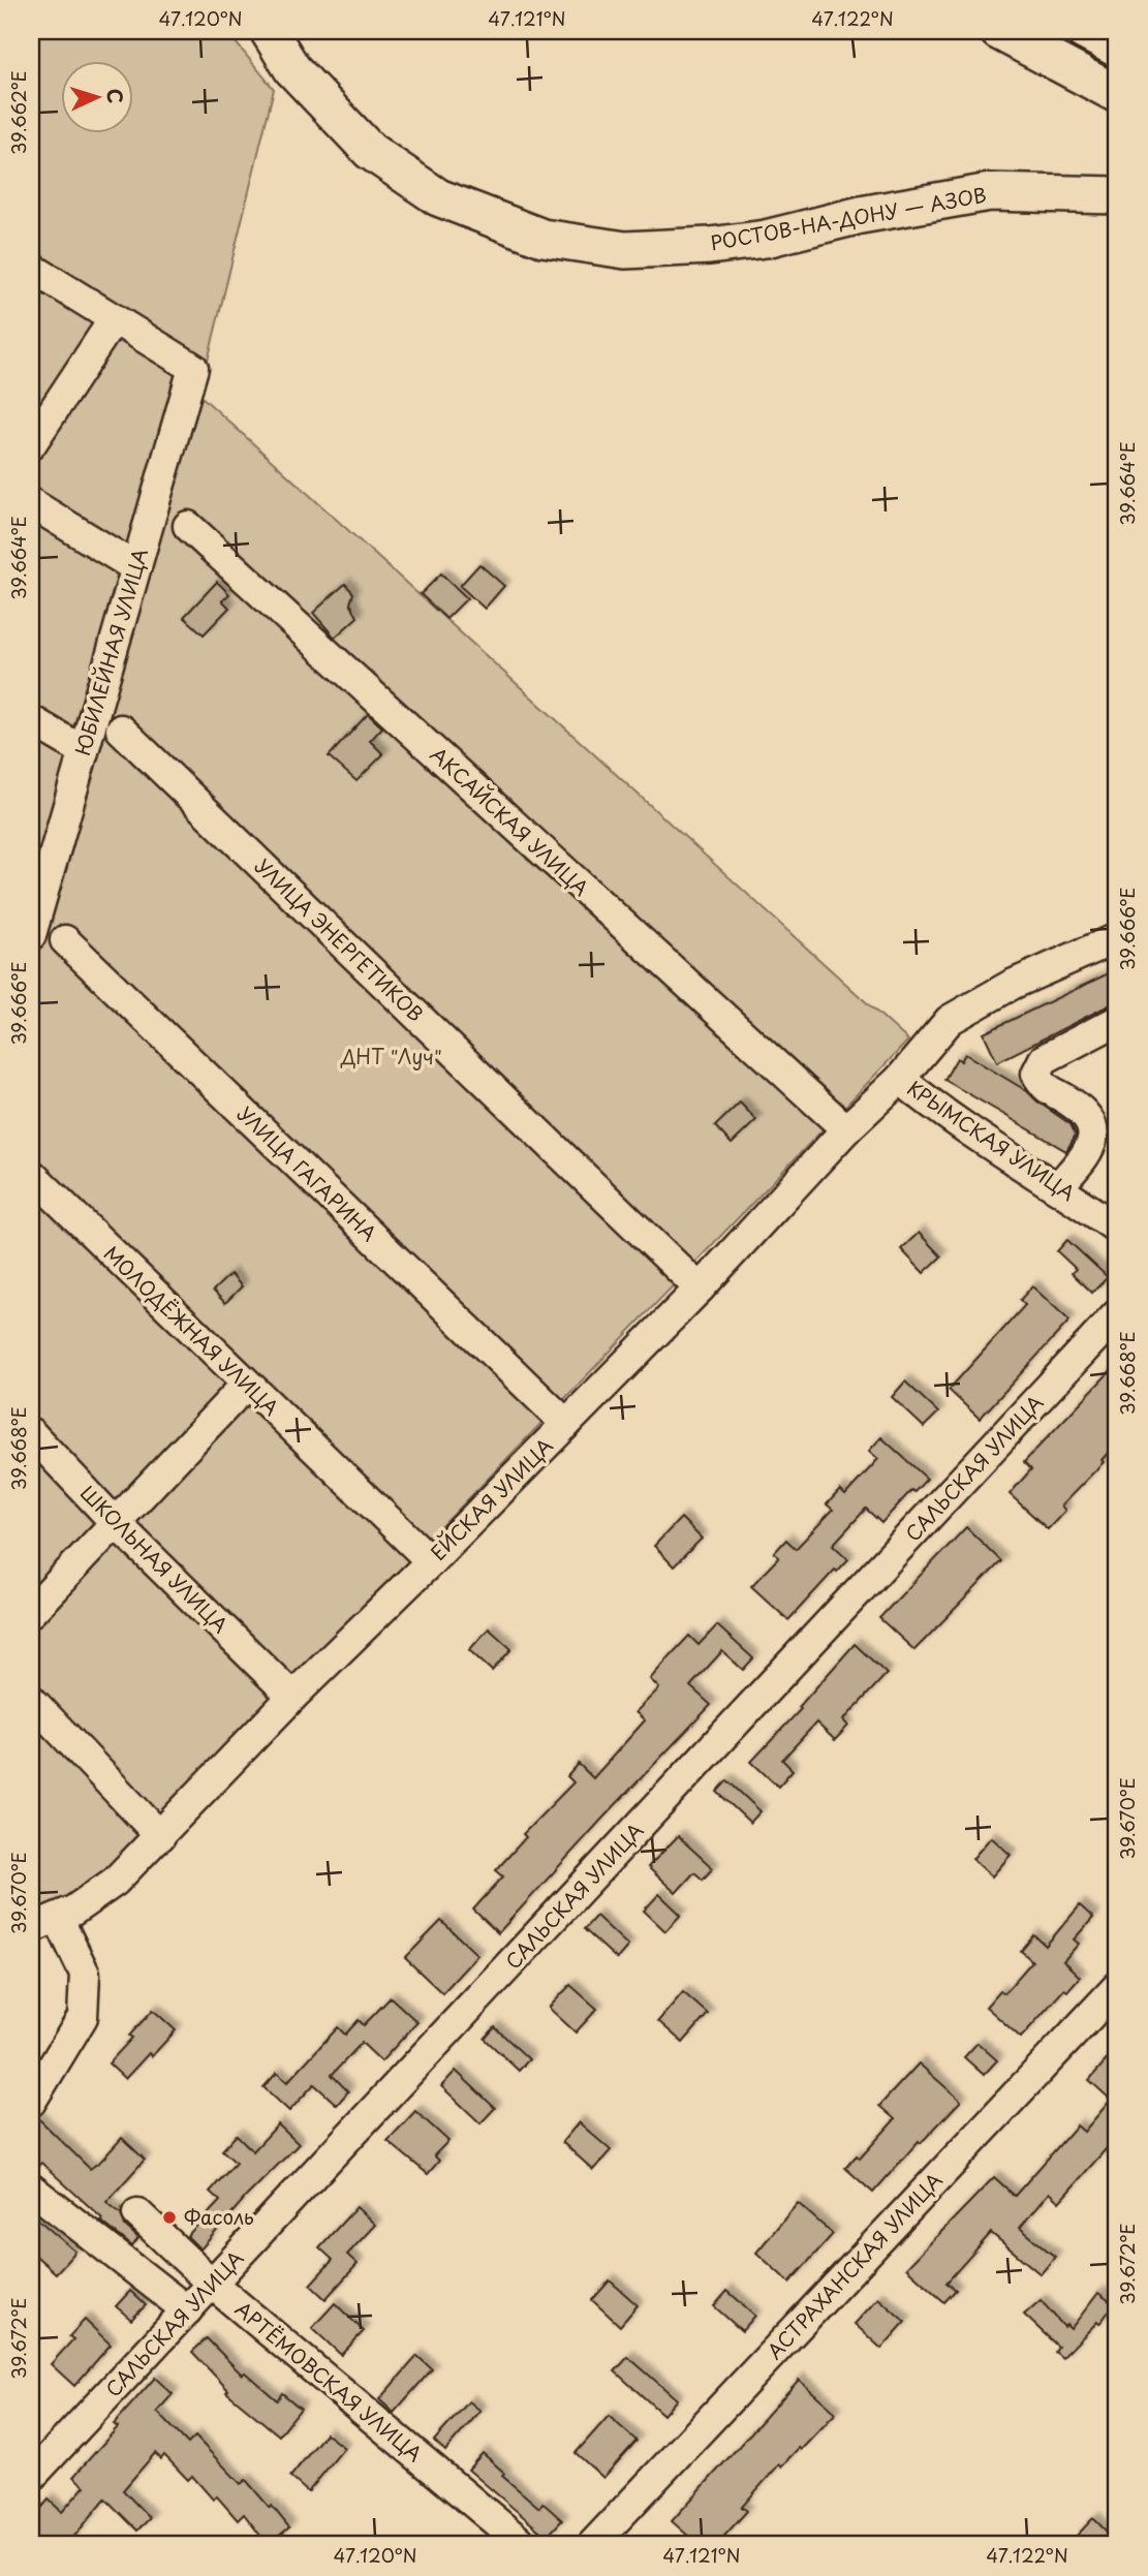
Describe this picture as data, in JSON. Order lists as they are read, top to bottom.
{
  "streets": {
    "main road": ["РОСТОВ-НА-ДОНУ — АЗОВ"],
    "street": [
      "ЮБИЛЕЙНАЯ УЛИЦА",
      "АКСАЙСКАЯ УЛИЦА",
      "УЛИЦА ЭНЕРГЕТИКОВ",
      "КРЫМСКАЯ УЛИЦА",
      "УЛИЦА ГАГАРИНА",
      "МОЛОДЁЖНАЯ УЛИЦА",
      "САЛЬСКАЯ УЛИЦА",
      "ЕЙСКАЯ УЛИЦА",
      "ШКОЛЬНАЯ УЛИЦА",
      "АСТРАХАНСКАЯ УЛИЦА",
      "АРТЁМОВСКАЯ УЛИЦА"
    ]
  },
  "crossings": [
    ["АКСАЙСКАЯ УЛИЦА", "ЕЙСКАЯ УЛИЦА"],
    ["УЛИЦА ЭНЕРГЕТИКОВ", "ЕЙСКАЯ УЛИЦА"],
    ["КРЫМСКАЯ УЛИЦА", "ЕЙСКАЯ УЛИЦА"],
    ["УЛИЦА ГАГАРИНА", "ЕЙСКАЯ УЛИЦА"],
    ["МОЛОДЁЖНАЯ УЛИЦА", "ЕЙСКАЯ УЛИЦА"],
    ["САЛЬСКАЯ УЛИЦА", "АРТЁМОВСКАЯ УЛИЦА"],
    ["ЕЙСКАЯ УЛИЦА", "ШКОЛЬНАЯ УЛИЦА"]
  ],
  "parks": ["ДНТ \"Луч\""],
  "places": ["Фасоль"],
  "north": "right",
  "coordinates": [
    "47.120°N",
    "47.121°N",
    "47.122°N",
    "39.662°E",
    "39.664°E",
    "39.666°E",
    "39.668°E",
    "39.670°E",
    "39.672°E"
  ]
}
